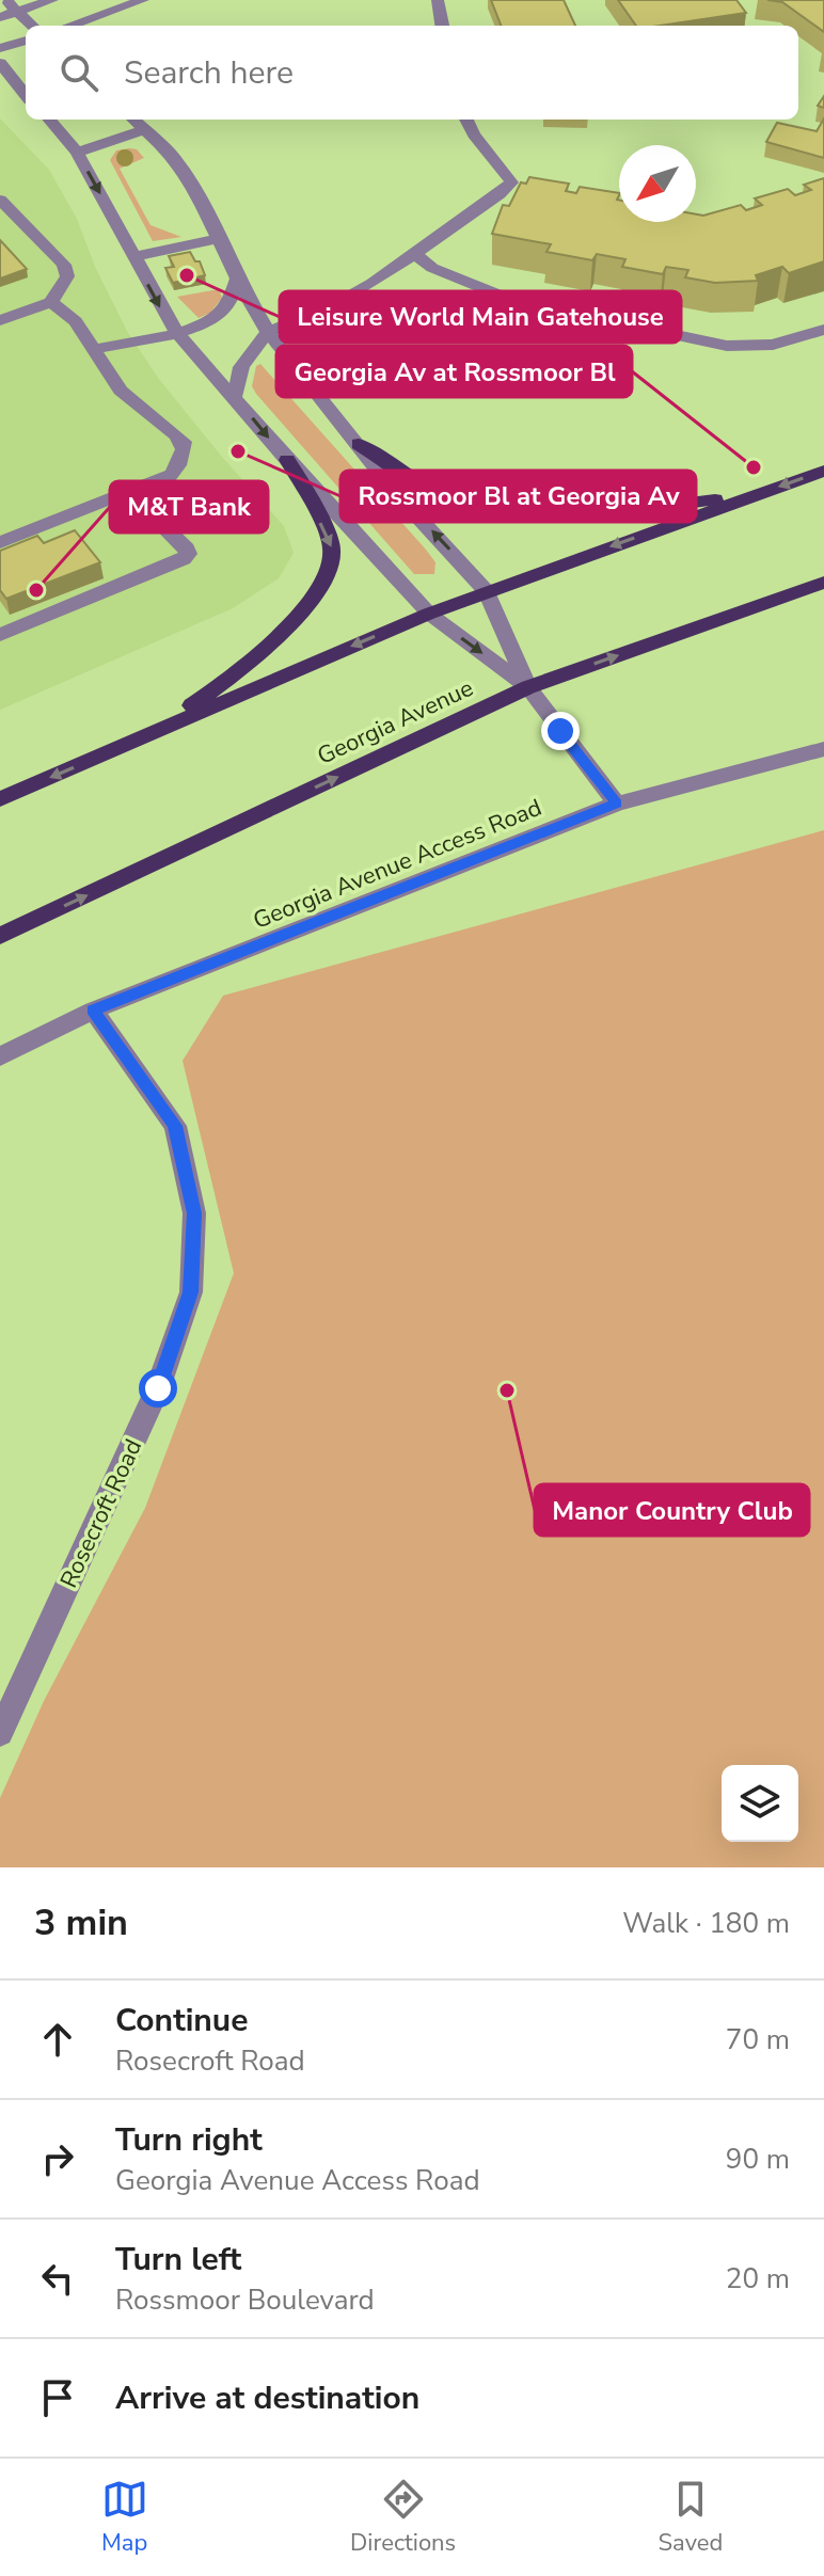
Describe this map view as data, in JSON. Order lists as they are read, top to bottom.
{
  "streets": {
    "main road": ["Georgia Avenue"],
    "street": ["Georgia Avenue Access Road", "Rosecroft Road"]
  },
  "crossings": [
    ["Georgia Avenue Access Road", "Rosecroft Road"]
  ],
  "places": [
    "Leisure World Main Gatehouse",
    "Rossmoor Bl at Georgia Av",
    "Georgia Av at Rossmoor Bl",
    "M&T Bank",
    "Manor Country Club"
  ],
  "north": "bottom left",
  "page": {
    "search": "Search here",
    "heading": ["3 min", "Walk · 180 m"],
    "list": [
      ["Continue", "Rosecroft Road", "70 m"],
      ["Turn right", "Georgia Avenue Access Road", "90 m"],
      ["Turn left", "Rossmoor Boulevard", "20 m"],
      "Arrive at destination"
    ],
    "nav": ["Map", "Directions", "Saved"]
  }
}
